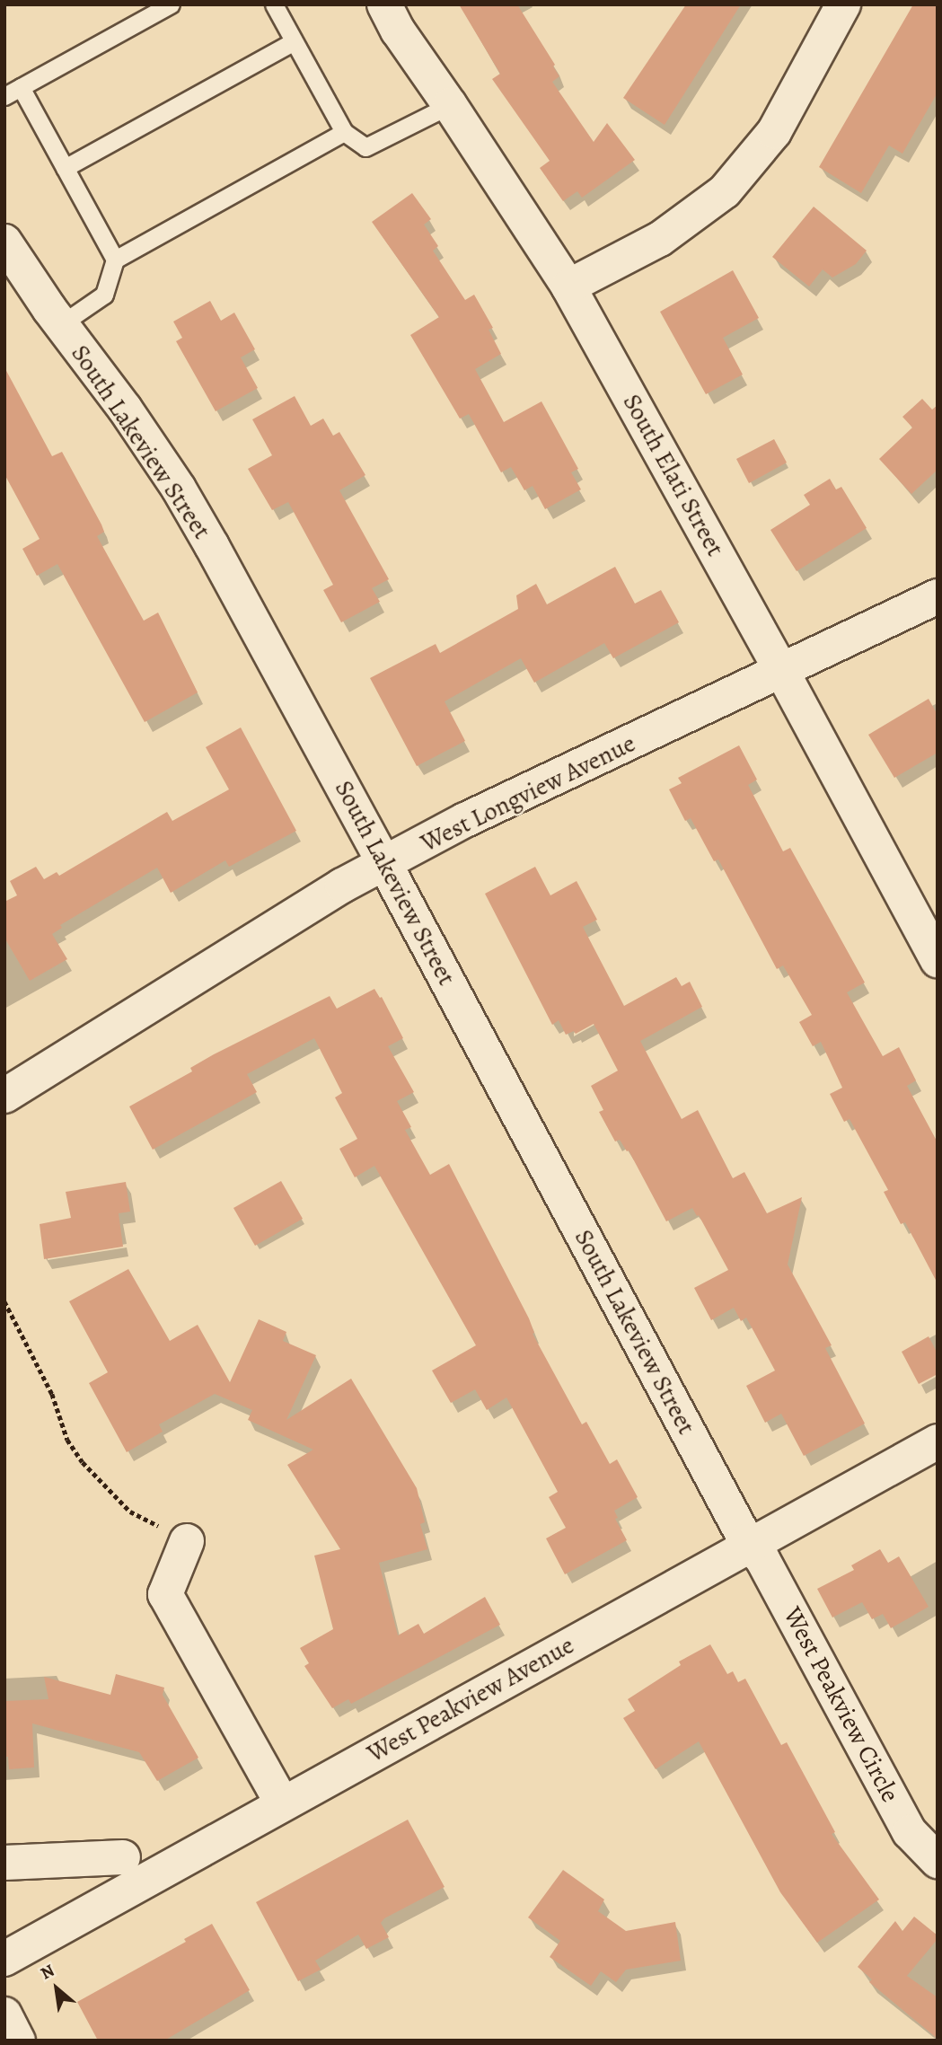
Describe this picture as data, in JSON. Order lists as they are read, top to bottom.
{
  "streets": {
    "street": [
      "South Lakeview Street",
      "South Elati Street",
      "West Longview Avenue",
      "West Peakview Avenue",
      "West Peakview Circle"
    ]
  },
  "crossings": [
    ["South Lakeview Street", "West Longview Avenue"],
    ["South Lakeview Street", "West Peakview Avenue"],
    ["South Lakeview Street", "West Peakview Circle"],
    ["South Elati Street", "West Longview Avenue"],
    ["West Peakview Avenue", "West Peakview Circle"]
  ],
  "north": "top left"
}
